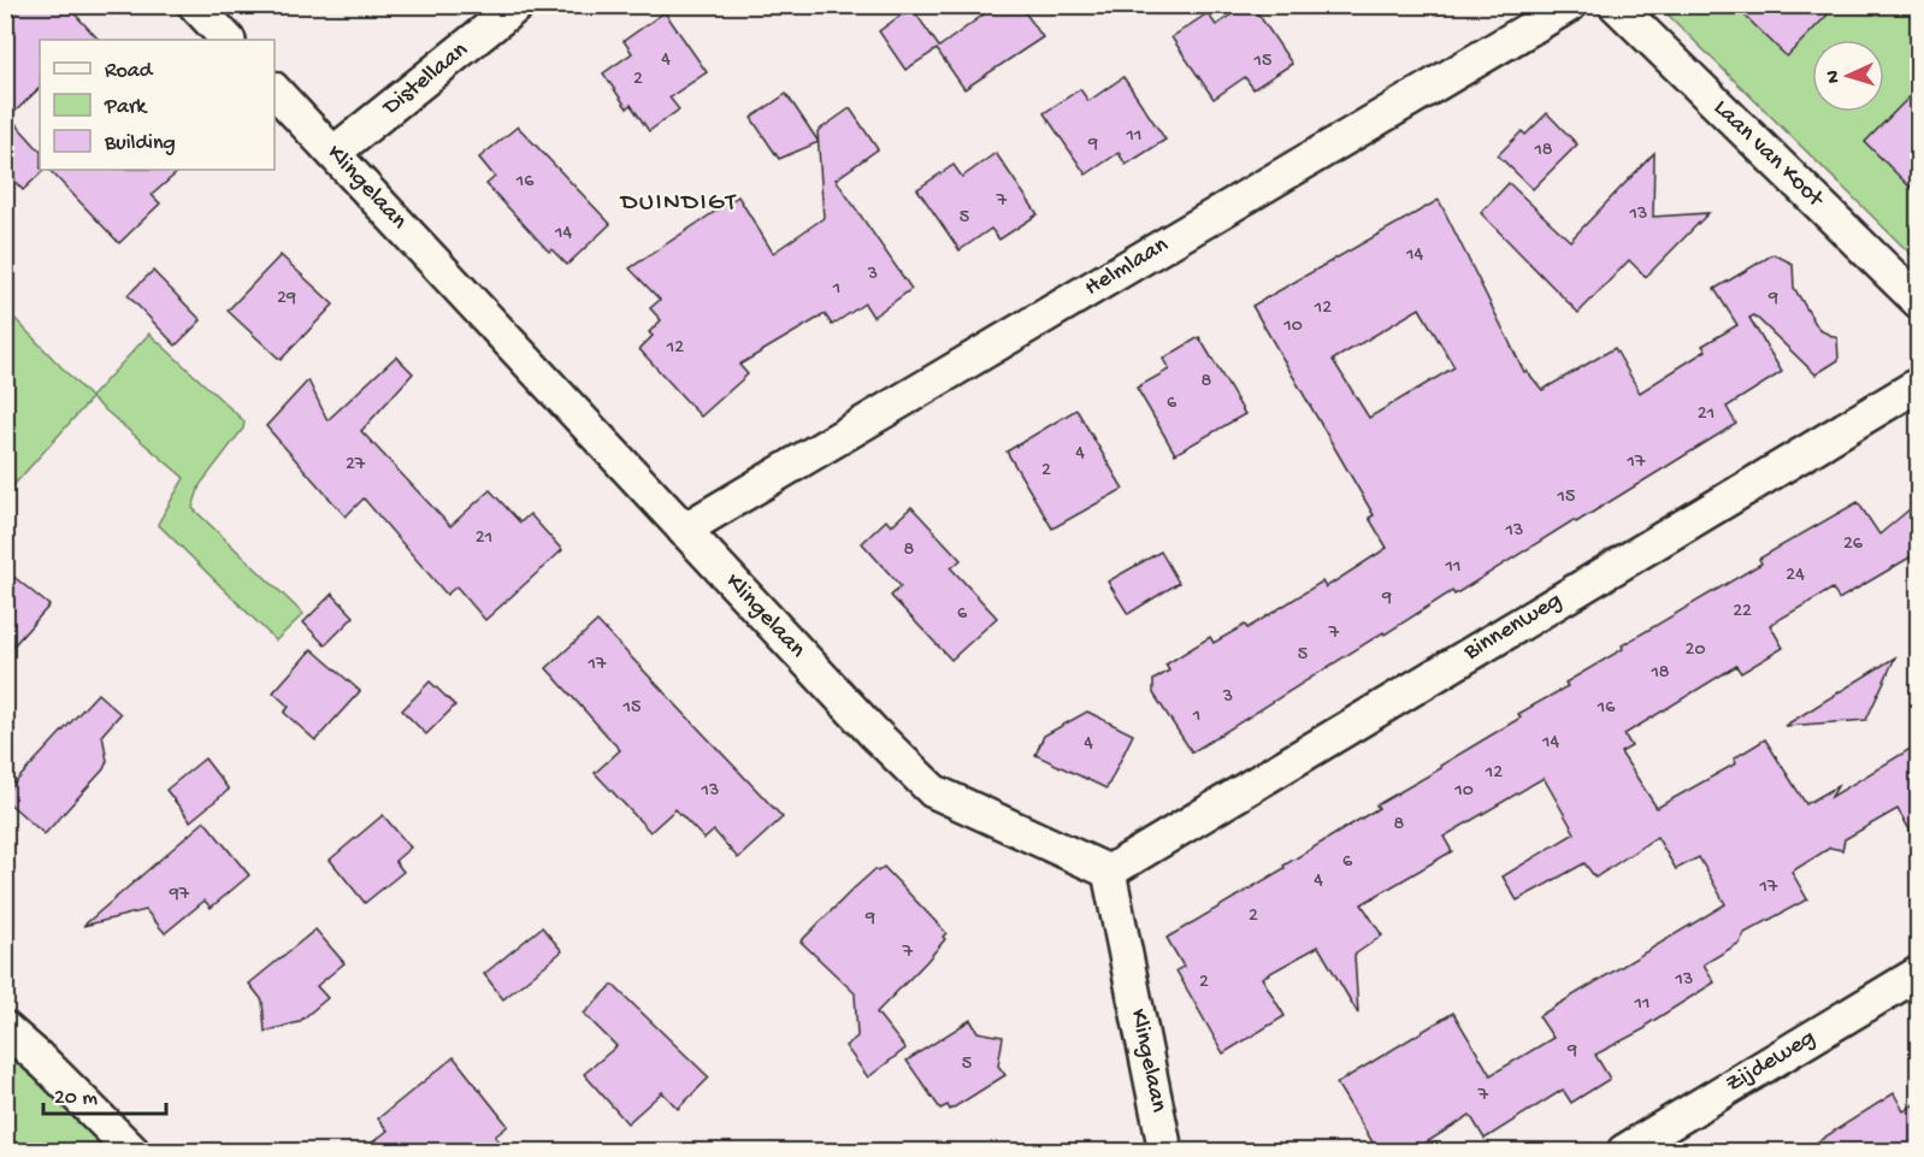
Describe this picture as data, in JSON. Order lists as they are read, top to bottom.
{
  "streets": {
    "street": [
      "Distellaan",
      "Laan van Koot",
      "Klingelaan",
      "Helmlaan",
      "Binnenweg",
      "Zijdeweg"
    ]
  },
  "crossings": [
    ["Distellaan", "Klingelaan"],
    ["Klingelaan", "Helmlaan"],
    ["Klingelaan", "Binnenweg"]
  ],
  "districts": ["DUINDIGT"],
  "house_numbers": [
    "4",
    "15",
    "2",
    "11",
    "9",
    "18",
    "16",
    "7",
    "13",
    "5",
    "14",
    "14",
    "3",
    "1",
    "29",
    "9",
    "12",
    "10",
    "12",
    "8",
    "6",
    "21",
    "4",
    "17",
    "27",
    "2",
    "15",
    "13",
    "21",
    "26",
    "8",
    "11",
    "24",
    "9",
    "22",
    "6",
    "7",
    "20",
    "5",
    "17",
    "18",
    "3",
    "15",
    "16",
    "1",
    "14",
    "4",
    "12",
    "13",
    "10",
    "8",
    "6",
    "4",
    "17",
    "97",
    "2",
    "9",
    "7",
    "13",
    "2",
    "11",
    "9",
    "5",
    "7"
  ],
  "legend": ["Road", "Park", "Building"],
  "scale_bar": "20 m",
  "north": "left"
}
